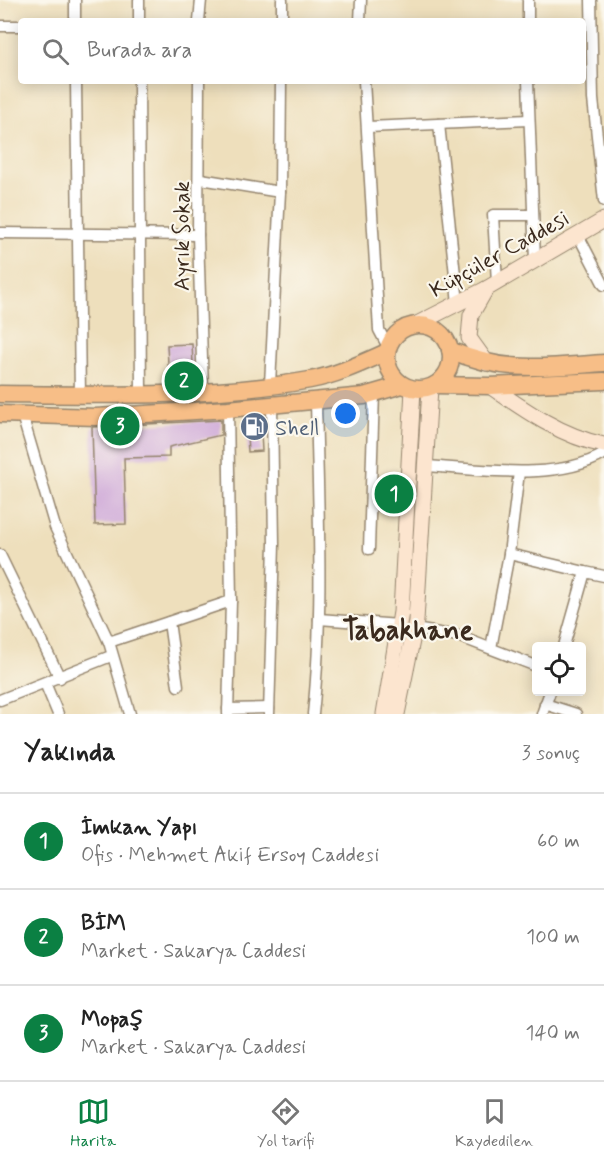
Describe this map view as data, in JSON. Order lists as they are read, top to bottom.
{
  "streets": {
    "main road": ["Küpçüler Caddesi"],
    "street": ["Ayrık Sokak"]
  },
  "districts": ["Tabakhane"],
  "places": {
    "fuel station": ["Shell"]
  },
  "page": {
    "search": "Burada ara",
    "pins": ["2", "3", "1"],
    "heading": ["Yakında", "3 sonuç"],
    "list": [
      {
        "mark": "1",
        "name": "İmkan Yapı",
        "note": "Ofis · Mehmet Akif Ersoy Caddesi",
        "value": "60 m"
      },
      {
        "mark": "2",
        "name": "BİM",
        "note": "Market · Sakarya Caddesi",
        "value": "100 m"
      },
      {
        "mark": "3",
        "name": "Mopaş",
        "note": "Market · Sakarya Caddesi",
        "value": "140 m"
      }
    ],
    "nav": ["Harita", "Yol tarifi", "Kaydedilen"]
  }
}
